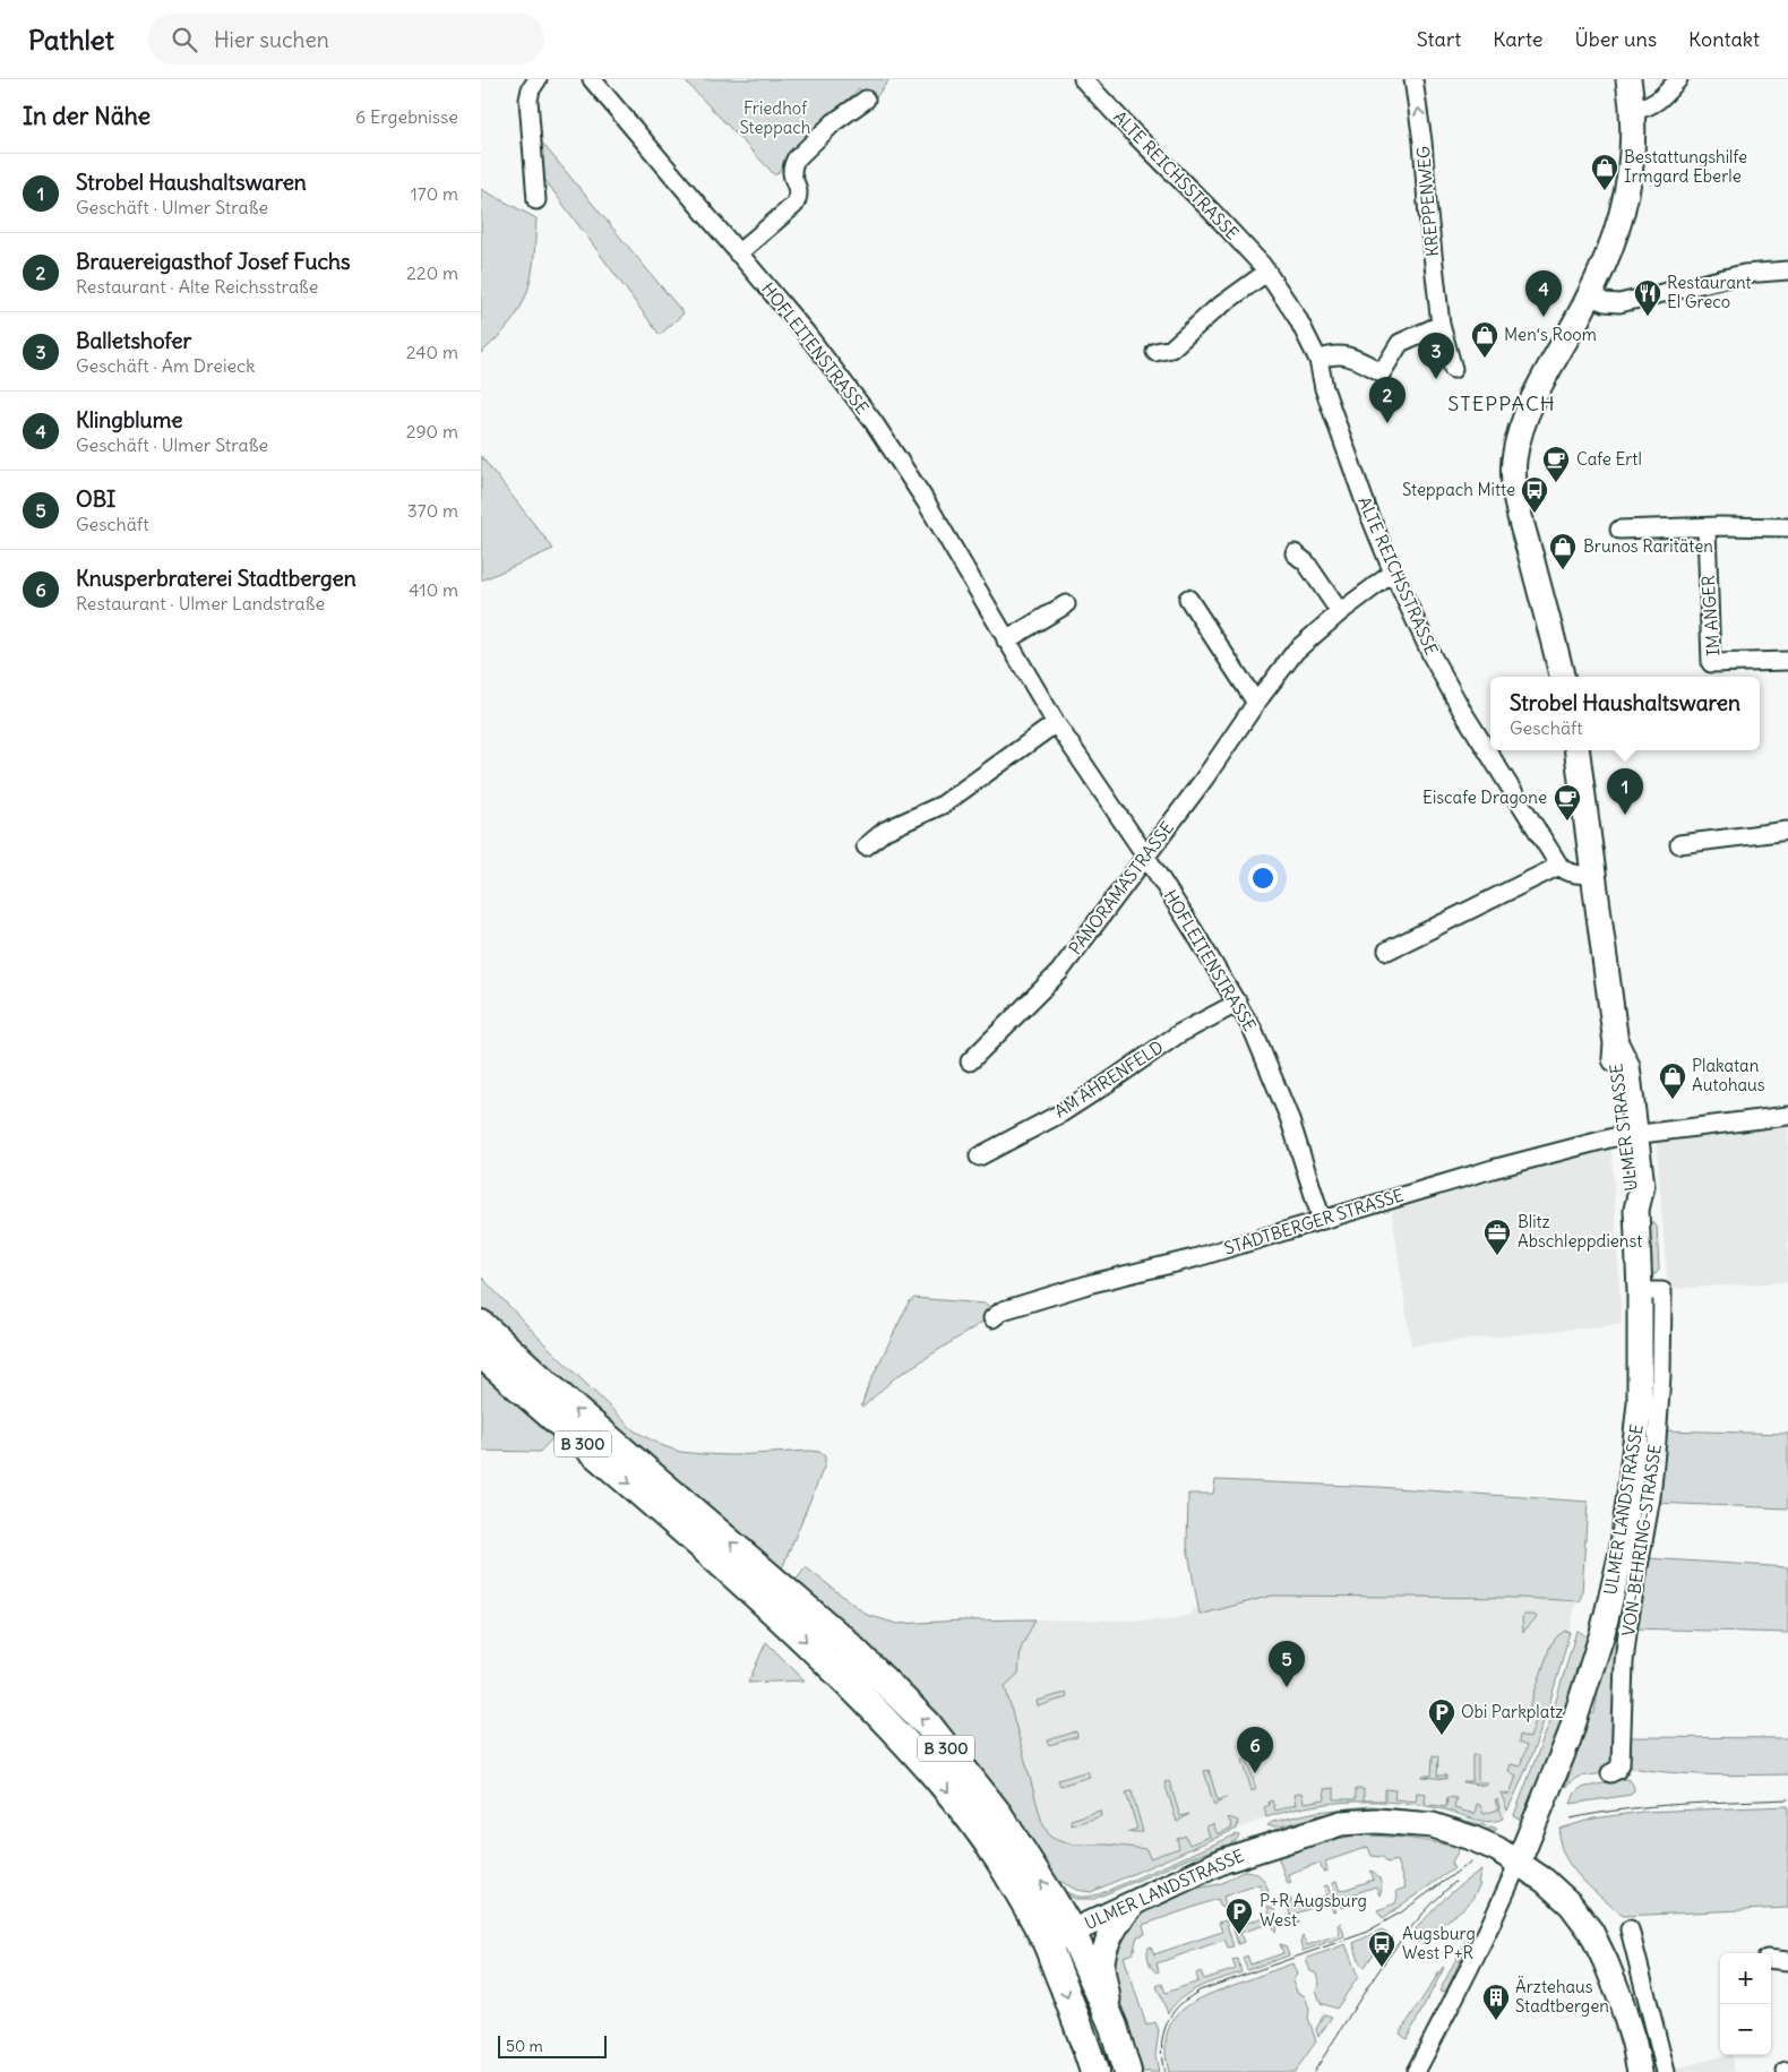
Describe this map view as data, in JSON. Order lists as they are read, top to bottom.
{
  "streets": {
    "main road": ["B 300"],
    "street": [
      "ALTE REICHSSTRASSE",
      "KREPPENWEG",
      "HOFLEITENSTRASSE",
      "IM ANGER",
      "PANORAMASTRASSE",
      "AM ÄHRENFELD",
      "ULMER STRASSE",
      "STADTBERGER STRASSE",
      "ULMER LANDSTRASSE",
      "VON-BEHRING-STRASSE"
    ]
  },
  "crossings": [
    ["ALTE REICHSSTRASSE", "PANORAMASTRASSE"],
    ["HOFLEITENSTRASSE", "PANORAMASTRASSE"],
    ["HOFLEITENSTRASSE", "AM ÄHRENFELD"],
    ["HOFLEITENSTRASSE", "STADTBERGER STRASSE"],
    ["ULMER STRASSE", "STADTBERGER STRASSE"],
    ["ULMER STRASSE", "ULMER LANDSTRASSE"],
    ["B 300", "ULMER LANDSTRASSE"],
    ["ULMER LANDSTRASSE", "VON-BEHRING-STRASSE"]
  ],
  "one_way": ["KREPPENWEG"],
  "districts": ["STEPPACH"],
  "parks": ["Friedhof Steppach"],
  "places": {
    "shop": [
      "Bestattungshilfe Irmgard Eberle",
      "Men‘s Room",
      "Brunos Raritäten",
      "Plakatan Autohaus"
    ],
    "restaurant": ["Restaurant El Greco"],
    "cafe": ["Cafe Ertl", "Eiscafe Dragone"],
    "bus stop": ["Steppach Mitte", "Augsburg West P+R"],
    "office": ["Blitz Abschleppdienst"],
    "parking": ["Obi Parkplatz", "P+R Augsburg West"],
    "building": ["Ärztehaus Stadtbergen"]
  },
  "scale_bar": "50 m",
  "page": {
    "header": "Pathlet",
    "search": "Hier suchen",
    "nav": [
      "Start",
      "Karte",
      "Über uns",
      "Kontakt"
    ],
    "heading": ["In der Nähe", "6 Ergebnisse"],
    "list": [
      {
        "mark": "1",
        "name": "Strobel Haushaltswaren",
        "note": "Geschäft · Ulmer Straße",
        "value": "170 m"
      },
      {
        "mark": "2",
        "name": "Brauereigasthof Josef Fuchs",
        "note": "Restaurant · Alte Reichsstraße",
        "value": "220 m"
      },
      {
        "mark": "3",
        "name": "Balletshofer",
        "note": "Geschäft · Am Dreieck",
        "value": "240 m"
      },
      {
        "mark": "4",
        "name": "Klingblume",
        "note": "Geschäft · Ulmer Straße",
        "value": "290 m"
      },
      {
        "mark": "5",
        "name": "OBI",
        "note": "Geschäft",
        "value": "370 m"
      },
      {
        "mark": "6",
        "name": "Knusperbraterei Stadtbergen",
        "note": "Restaurant · Ulmer Landstraße",
        "value": "410 m"
      }
    ],
    "pins": [
      "4",
      "3",
      "2",
      "1",
      "5",
      "6"
    ],
    "popup": ["Strobel Haushaltswaren", "Geschäft"],
    "map_buttons": ["+", "−"],
    "scale": "50 m"
  }
}
